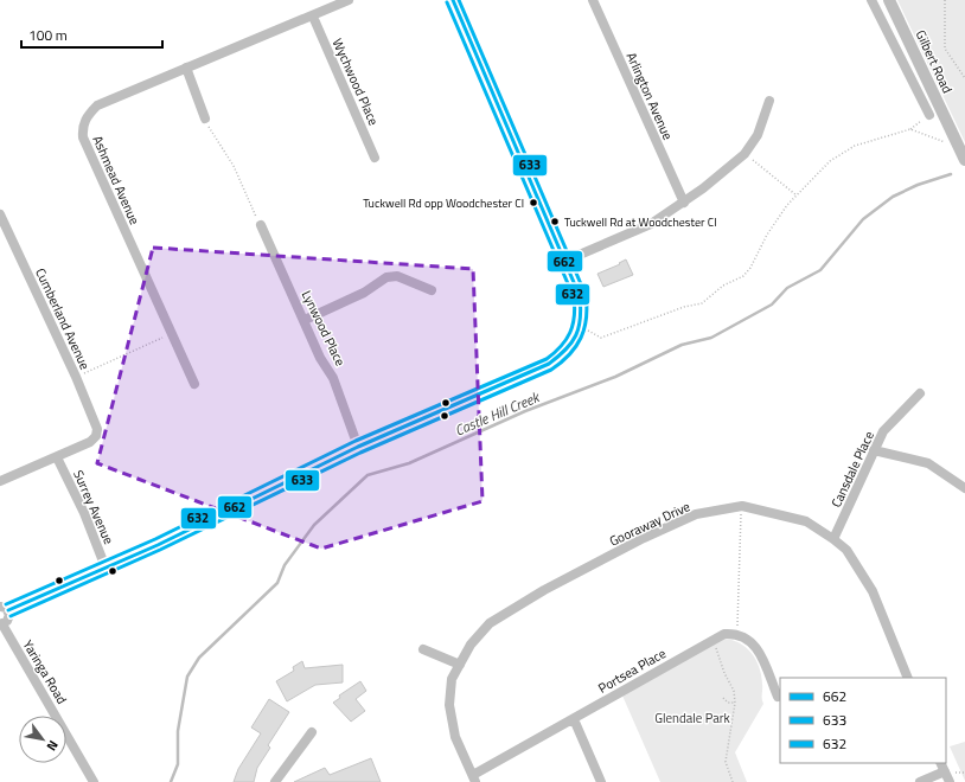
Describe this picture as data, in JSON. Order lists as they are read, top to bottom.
{
  "streets": {
    "main road": ["Gilbert Road"],
    "street": [
      "Wychwood Place",
      "Arlington Avenue",
      "Ashmead Avenue",
      "Cumberland Avenue",
      "Lynwood Place",
      "Cansdale Place",
      "Surrey Avenue",
      "Gooraway Drive",
      "Portsea Place",
      "Yaringa Road"
    ]
  },
  "crossings": [
    ["Wychwood Place", "Ashmead Avenue"],
    ["Cumberland Avenue", "Surrey Avenue"],
    ["Cansdale Place", "Gooraway Drive"],
    ["Gooraway Drive", "Portsea Place"]
  ],
  "water": ["Castle Hill Creek"],
  "parks": ["Glendale Park"],
  "places": ["Tuckwell Rd opp Woodchester Cl", "Tuckwell Rd at Woodchester Cl"],
  "lines": ["transit line 662", "transit line 633", "transit line 632"],
  "legend": ["662", "633", "632"],
  "scale_bar": "100 m",
  "north": "bottom right"
}
